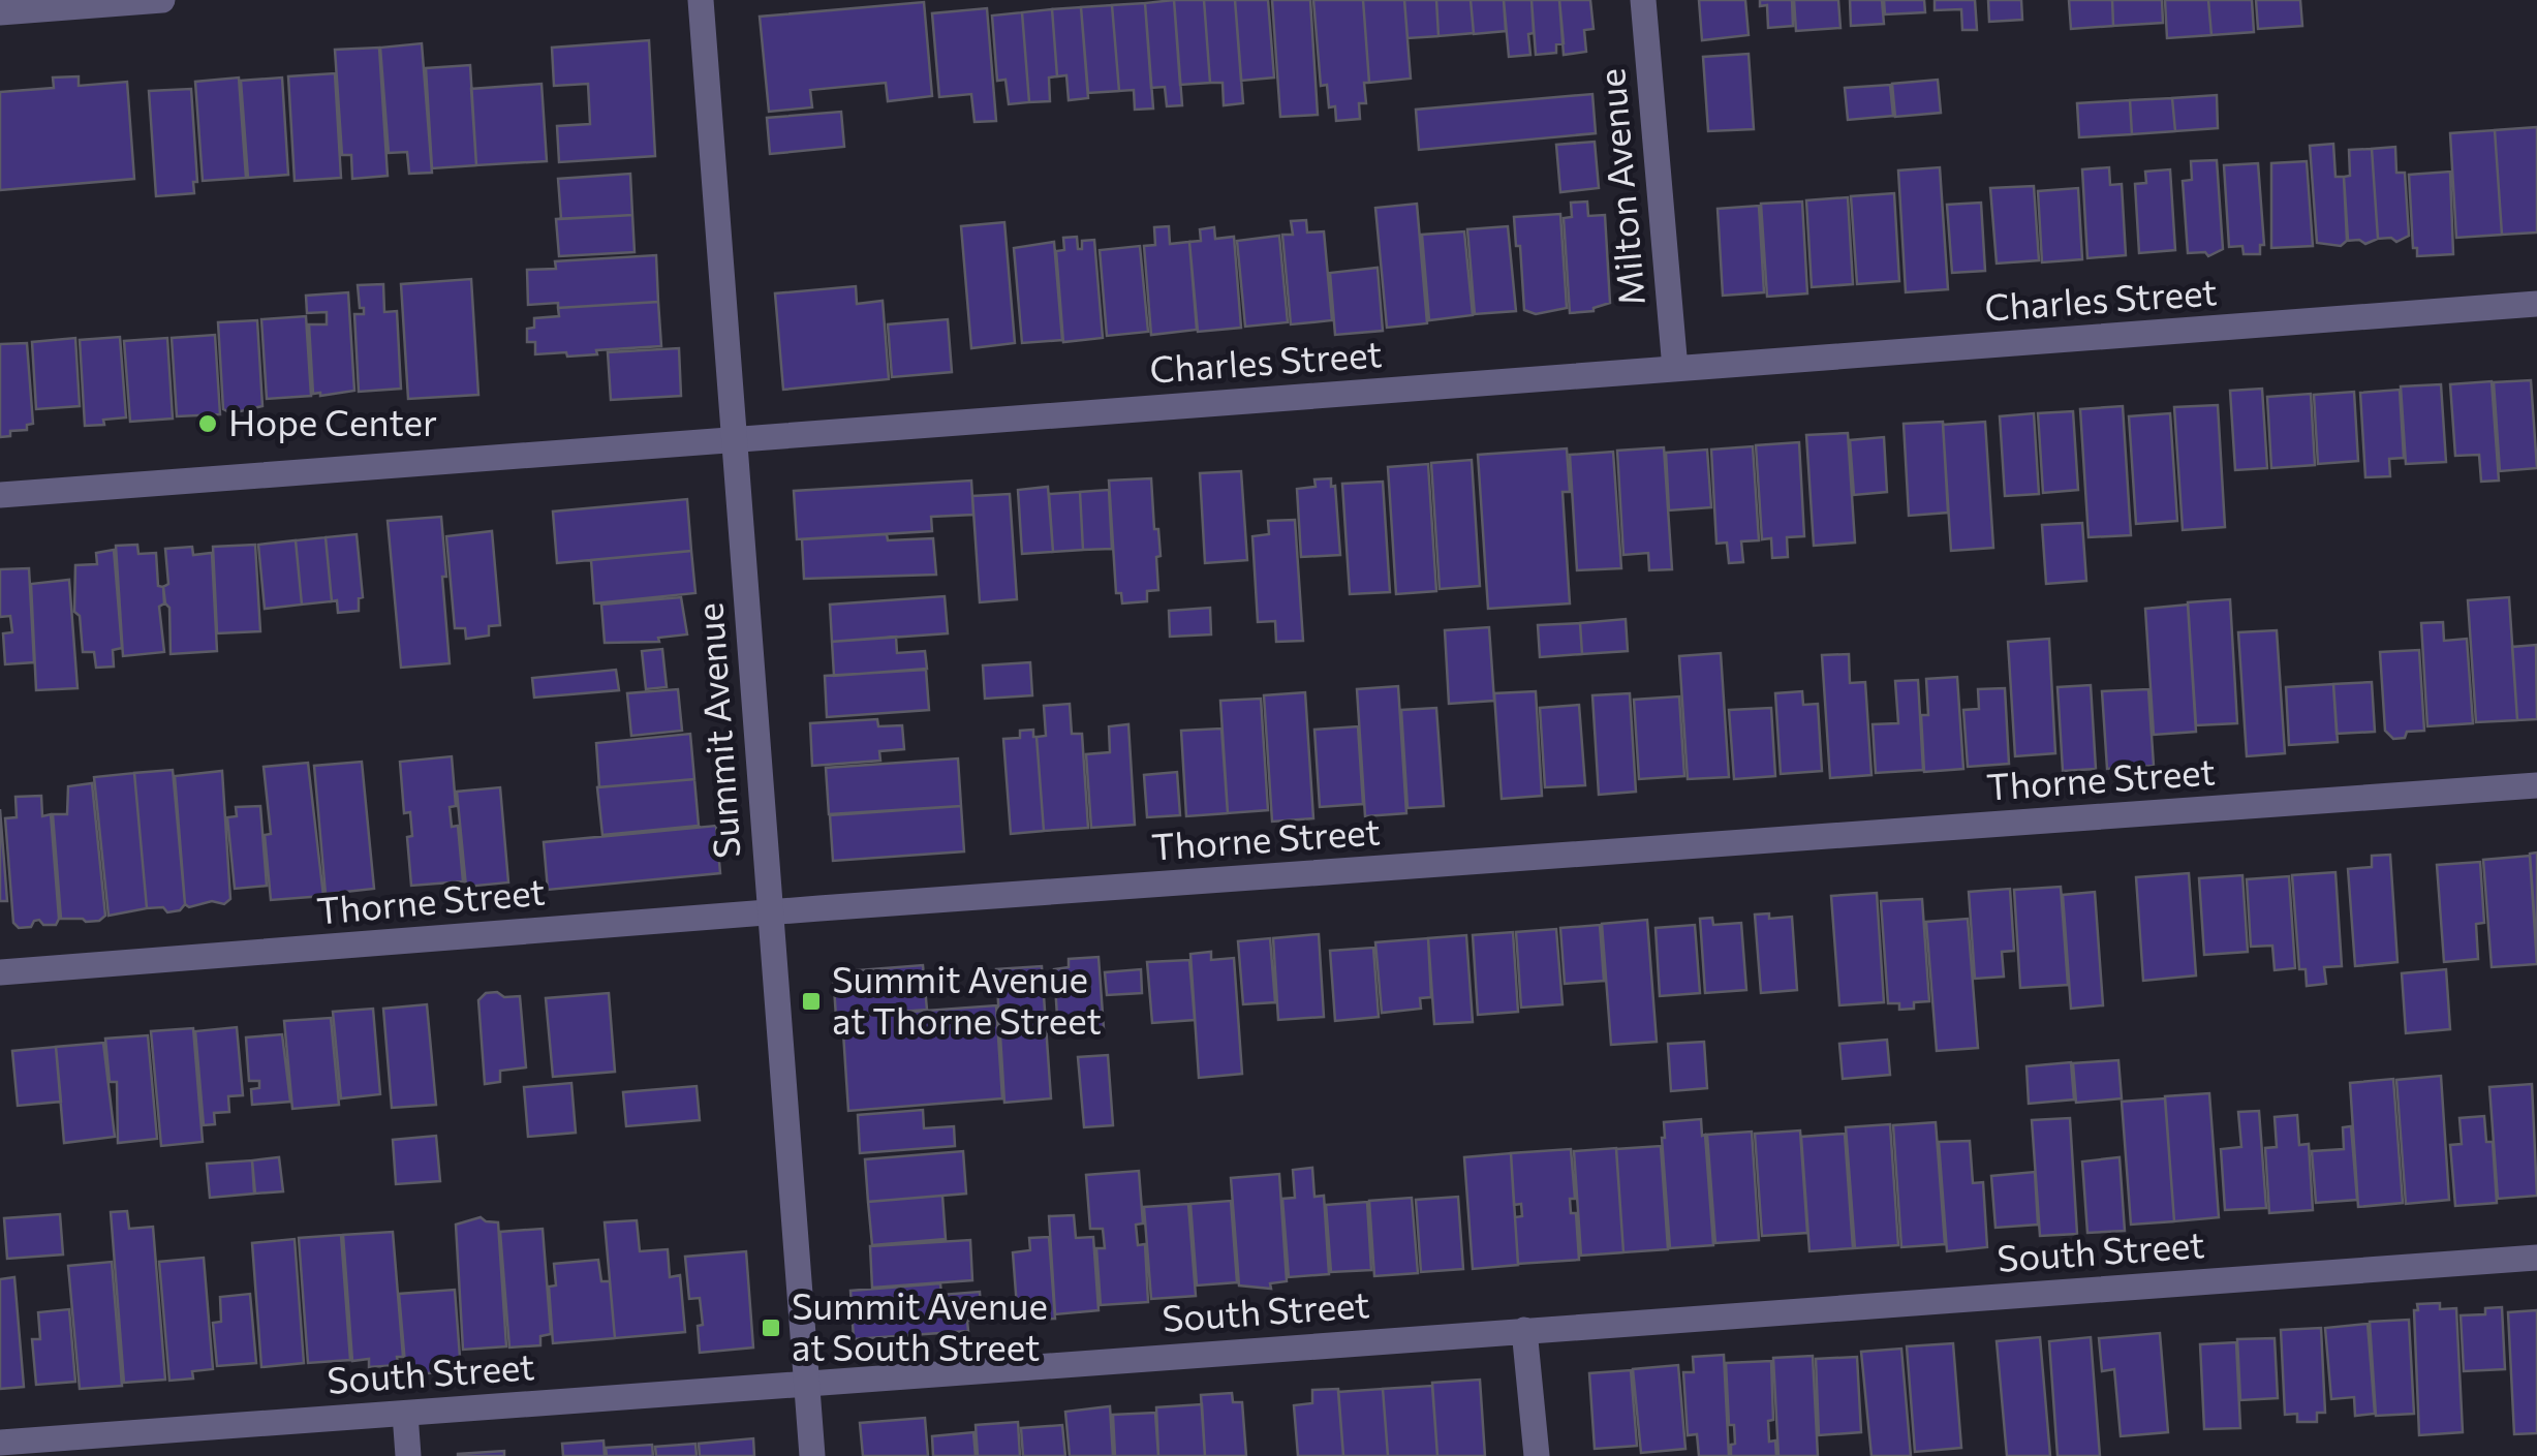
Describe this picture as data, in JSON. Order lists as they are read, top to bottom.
{
  "streets": {
    "street": [
      "Milton Avenue",
      "Charles Street",
      "Summit Avenue",
      "Thorne Street",
      "South Street"
    ]
  },
  "crossings": [
    ["Milton Avenue", "Charles Street"],
    ["Charles Street", "Summit Avenue"],
    ["Summit Avenue", "Thorne Street"],
    ["Summit Avenue", "South Street"]
  ],
  "places": {
    "other": ["Hope Center"],
    "transit": ["Summit Avenue at Thorne Street", "Summit Avenue at South Street"]
  }
}
